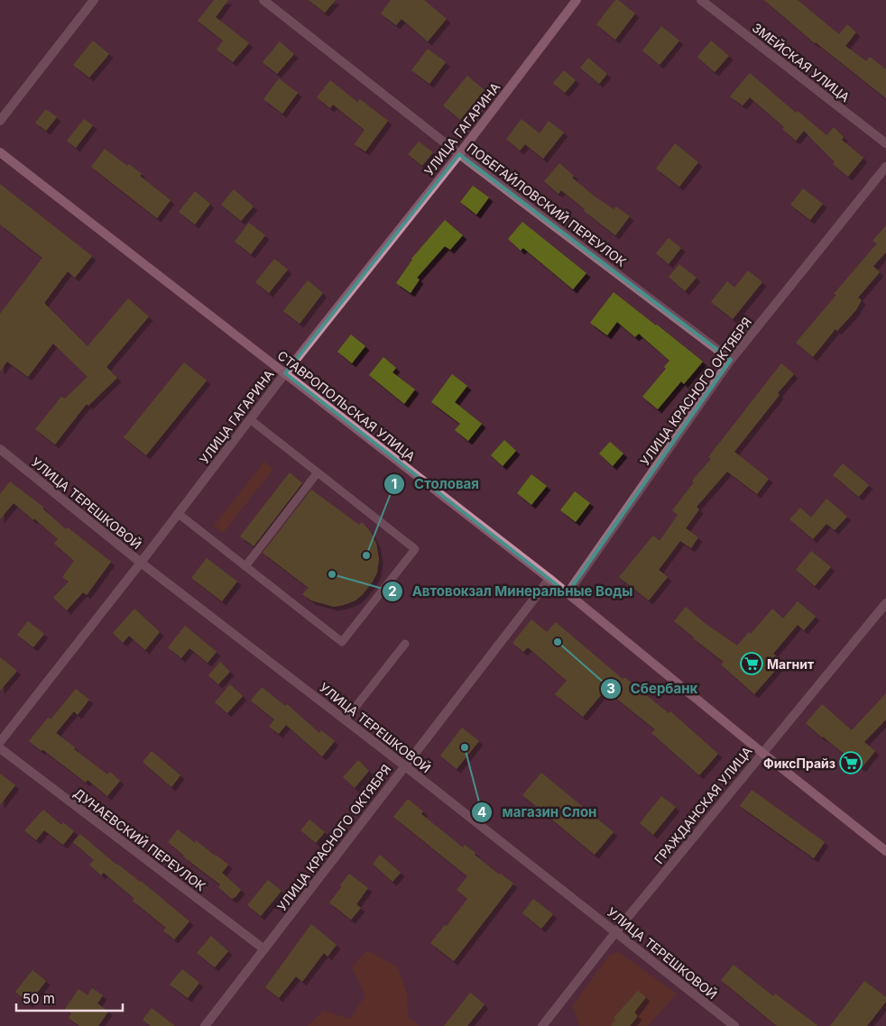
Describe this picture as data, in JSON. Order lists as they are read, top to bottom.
{
  "streets": {
    "street": [
      "ЗМЕЙСКАЯ УЛИЦА",
      "УЛИЦА ГАГАРИНА",
      "ПОБЕГАЙЛОВСКИЙ ПЕРЕУЛОК",
      "УЛИЦА КРАСНОГО ОКТЯБРЯ",
      "СТАВРОПОЛЬСКАЯ УЛИЦА",
      "УЛИЦА ТЕРЕШКОВОЙ",
      "ГРАЖДАНСКАЯ УЛИЦА",
      "ДУНАЕВСКИЙ ПЕРЕУЛОК"
    ]
  },
  "crossings": [
    ["УЛИЦА ГАГАРИНА", "ПОБЕГАЙЛОВСКИЙ ПЕРЕУЛОК"],
    ["УЛИЦА ГАГАРИНА", "СТАВРОПОЛЬСКАЯ УЛИЦА"],
    ["УЛИЦА ГАГАРИНА", "УЛИЦА ТЕРЕШКОВОЙ"],
    ["ПОБЕГАЙЛОВСКИЙ ПЕРЕУЛОК", "УЛИЦА КРАСНОГО ОКТЯБРЯ"],
    ["УЛИЦА КРАСНОГО ОКТЯБРЯ", "СТАВРОПОЛЬСКАЯ УЛИЦА"],
    ["УЛИЦА КРАСНОГО ОКТЯБРЯ", "УЛИЦА ТЕРЕШКОВОЙ"],
    ["УЛИЦА КРАСНОГО ОКТЯБРЯ", "ДУНАЕВСКИЙ ПЕРЕУЛОК"],
    ["СТАВРОПОЛЬСКАЯ УЛИЦА", "ГРАЖДАНСКАЯ УЛИЦА"],
    ["УЛИЦА ТЕРЕШКОВОЙ", "ГРАЖДАНСКАЯ УЛИЦА"]
  ],
  "places": {
    "other": [
      "Столовая",
      "Автовокзал Минеральные Воды",
      "Сбербанк",
      "магазин Слон"
    ],
    "supermarket": ["Магнит", "ФиксПрайз"]
  },
  "scale_bar": "50 m"
}
